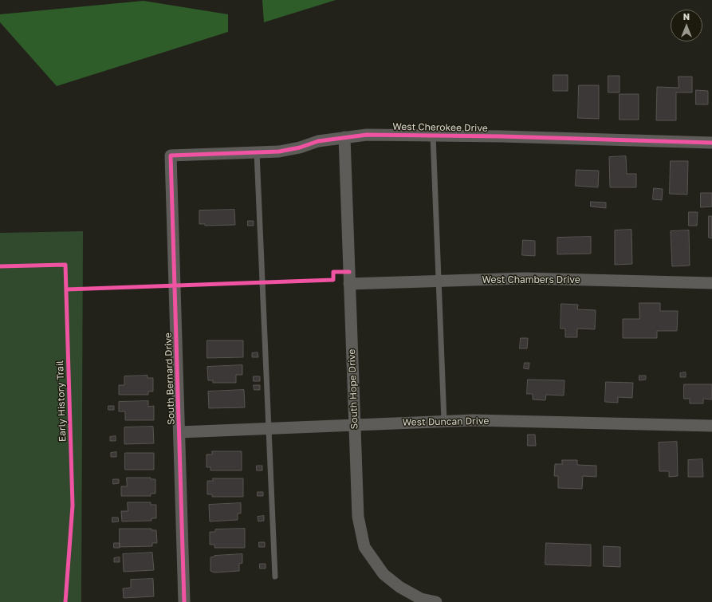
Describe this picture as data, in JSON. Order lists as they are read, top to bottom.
{
  "streets": {
    "street": [
      "West Cherokee Drive",
      "West Chambers Drive",
      "South Bernard Drive",
      "South Hope Drive",
      "West Duncan Drive"
    ],
    "cycle path": ["Early History Trail"]
  },
  "crossings": [
    ["West Cherokee Drive", "South Bernard Drive"],
    ["West Cherokee Drive", "South Hope Drive"],
    ["West Chambers Drive", "South Hope Drive"],
    ["South Bernard Drive", "West Duncan Drive"],
    ["South Hope Drive", "West Duncan Drive"]
  ],
  "north": "top"
}
